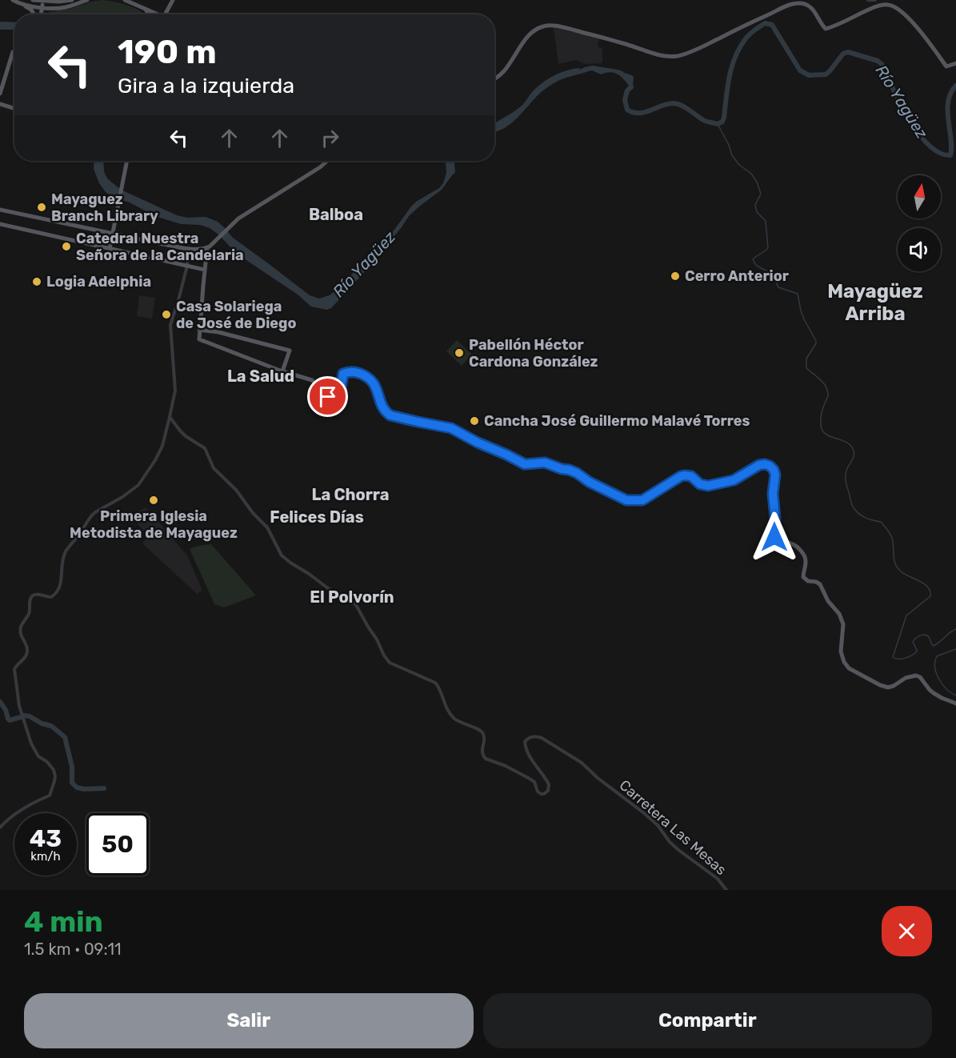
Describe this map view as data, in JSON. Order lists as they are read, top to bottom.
{
  "streets": {
    "street": ["Carretera Las Mesas"]
  },
  "districts": [
    "Balboa",
    "Mayagüez Arriba",
    "La Salud",
    "La Chorra",
    "Felices Días",
    "El Polvorín"
  ],
  "water": ["Río Yagüez"],
  "places": [
    "Mayaguez Branch Library",
    "Catedral Nuestra Señora de la Candelaria",
    "Cerro Anterior",
    "Logia Adelphia",
    "Casa Solariega de José de Diego",
    "Pabellón Héctor Cardona González",
    "Cancha José Guillermo Malavé Torres",
    "Primera Iglesia Metodista de Mayaguez"
  ],
  "north": "top",
  "page": {
    "turn": ["190 m", "Gira a la izquierda"],
    "speed": "43 km/h",
    "limit": "50",
    "heading": ["4 min", "1.5 km · 09:11"],
    "buttons": ["Salir", "Compartir"]
  }
}
